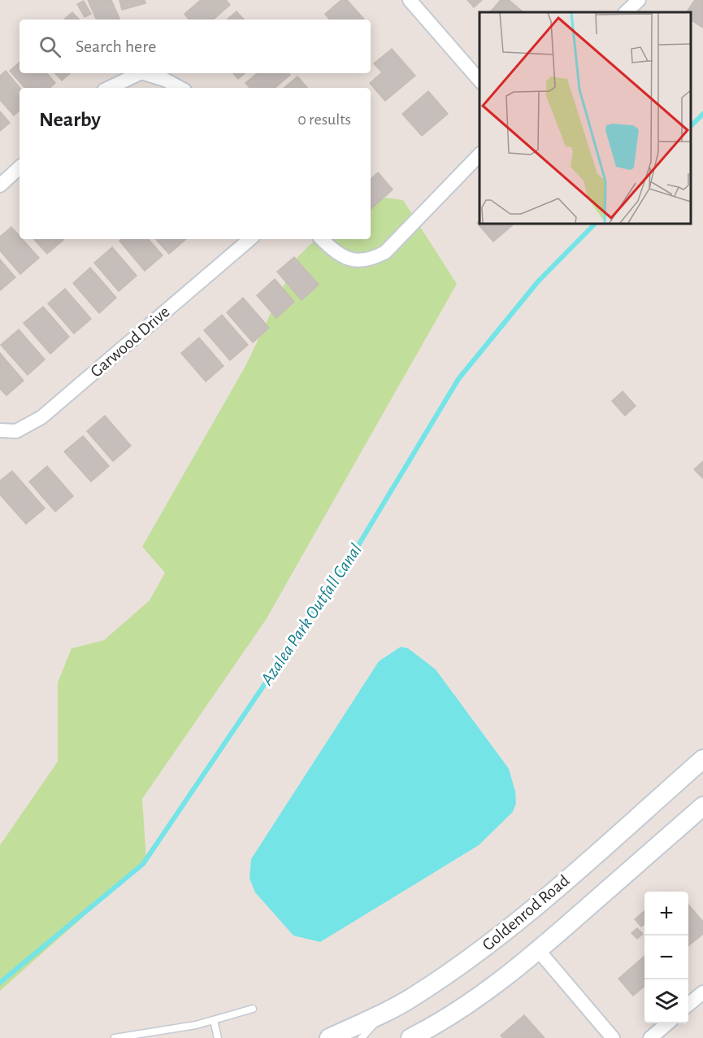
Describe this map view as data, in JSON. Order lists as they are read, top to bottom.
{
  "streets": {
    "main road": ["Goldenrod Road"],
    "street": ["Garwood Drive"]
  },
  "water": ["Azalea Park Outfall Canal"],
  "page": {
    "search": "Search here",
    "heading": ["Nearby", "0 results"],
    "map_buttons": ["+", "−"]
  }
}
